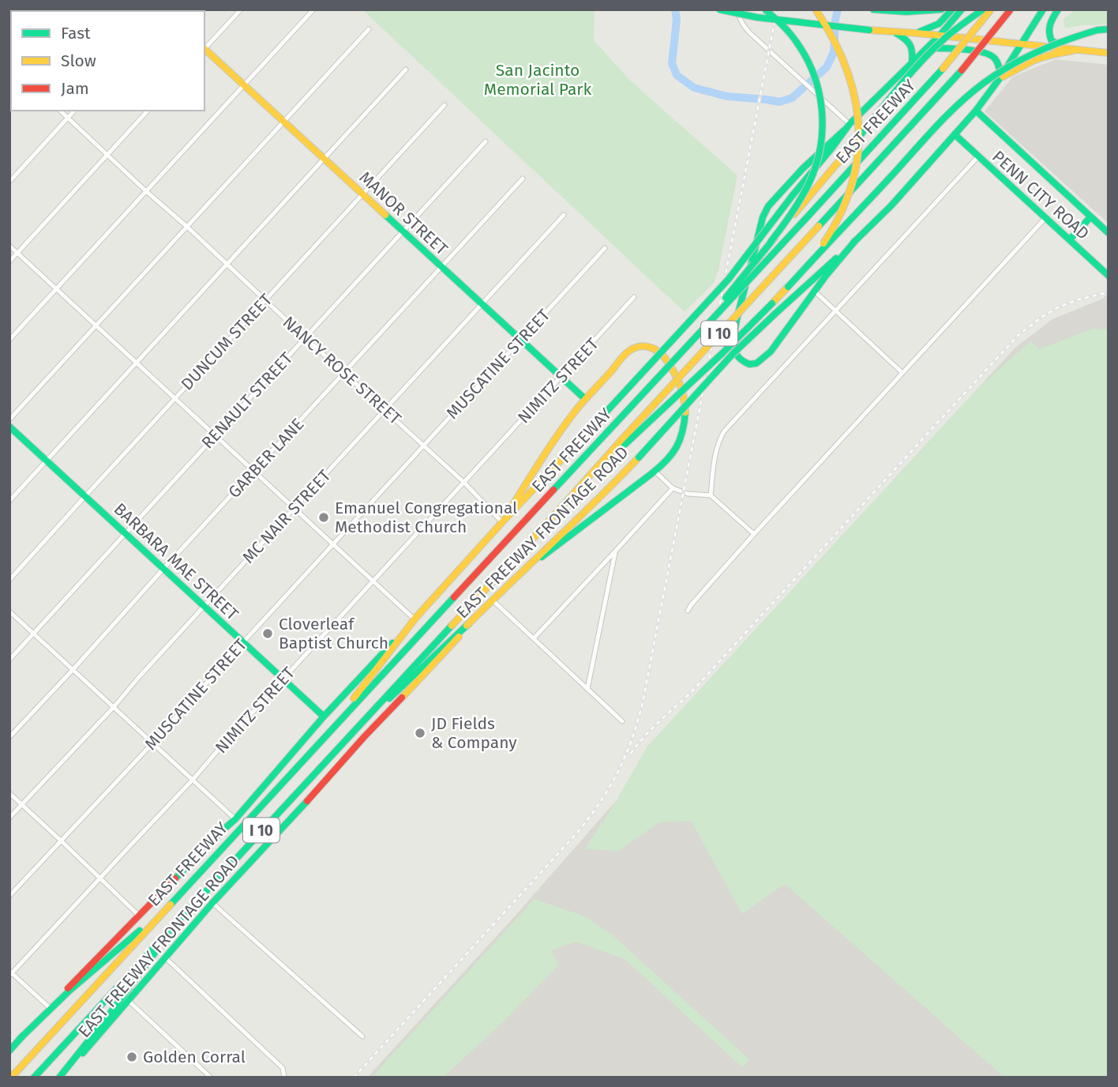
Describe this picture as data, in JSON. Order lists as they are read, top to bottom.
{
  "streets": {
    "main road": [
      "EAST FREEWAY",
      "PENN CITY ROAD",
      "MANOR STREET",
      "I 10",
      "EAST FREEWAY FRONTAGE ROAD",
      "BARBARA MAE STREET"
    ],
    "street": [
      "DUNCUM STREET",
      "MUSCATINE STREET",
      "NANCY ROSE STREET",
      "NIMITZ STREET",
      "RENAULT STREET",
      "GARBER LANE",
      "MC NAIR STREET"
    ]
  },
  "crossings": [
    ["PENN CITY ROAD", "EAST FREEWAY FRONTAGE ROAD"],
    ["MANOR STREET", "DUNCUM STREET"],
    ["MANOR STREET", "MUSCATINE STREET"],
    ["MANOR STREET", "NIMITZ STREET"],
    ["MANOR STREET", "RENAULT STREET"],
    ["MANOR STREET", "GARBER LANE"],
    ["MANOR STREET", "MC NAIR STREET"],
    ["DUNCUM STREET", "NANCY ROSE STREET"],
    ["DUNCUM STREET", "BARBARA MAE STREET"],
    ["MUSCATINE STREET", "NANCY ROSE STREET"],
    ["MUSCATINE STREET", "BARBARA MAE STREET"],
    ["NANCY ROSE STREET", "NIMITZ STREET"],
    ["NANCY ROSE STREET", "RENAULT STREET"],
    ["NANCY ROSE STREET", "GARBER LANE"],
    ["NANCY ROSE STREET", "MC NAIR STREET"],
    ["NANCY ROSE STREET", "EAST FREEWAY FRONTAGE ROAD"],
    ["NIMITZ STREET", "BARBARA MAE STREET"],
    ["RENAULT STREET", "BARBARA MAE STREET"],
    ["GARBER LANE", "BARBARA MAE STREET"],
    ["MC NAIR STREET", "BARBARA MAE STREET"],
    ["EAST FREEWAY FRONTAGE ROAD", "BARBARA MAE STREET"]
  ],
  "parks": ["San Jacinto Memorial Park"],
  "places": [
    "Emanuel Congregational Methodist Church",
    "Cloverleaf Baptist Church",
    "JD Fields & Company",
    "Golden Corral"
  ],
  "legend": ["Fast", "Slow", "Jam"]
}
